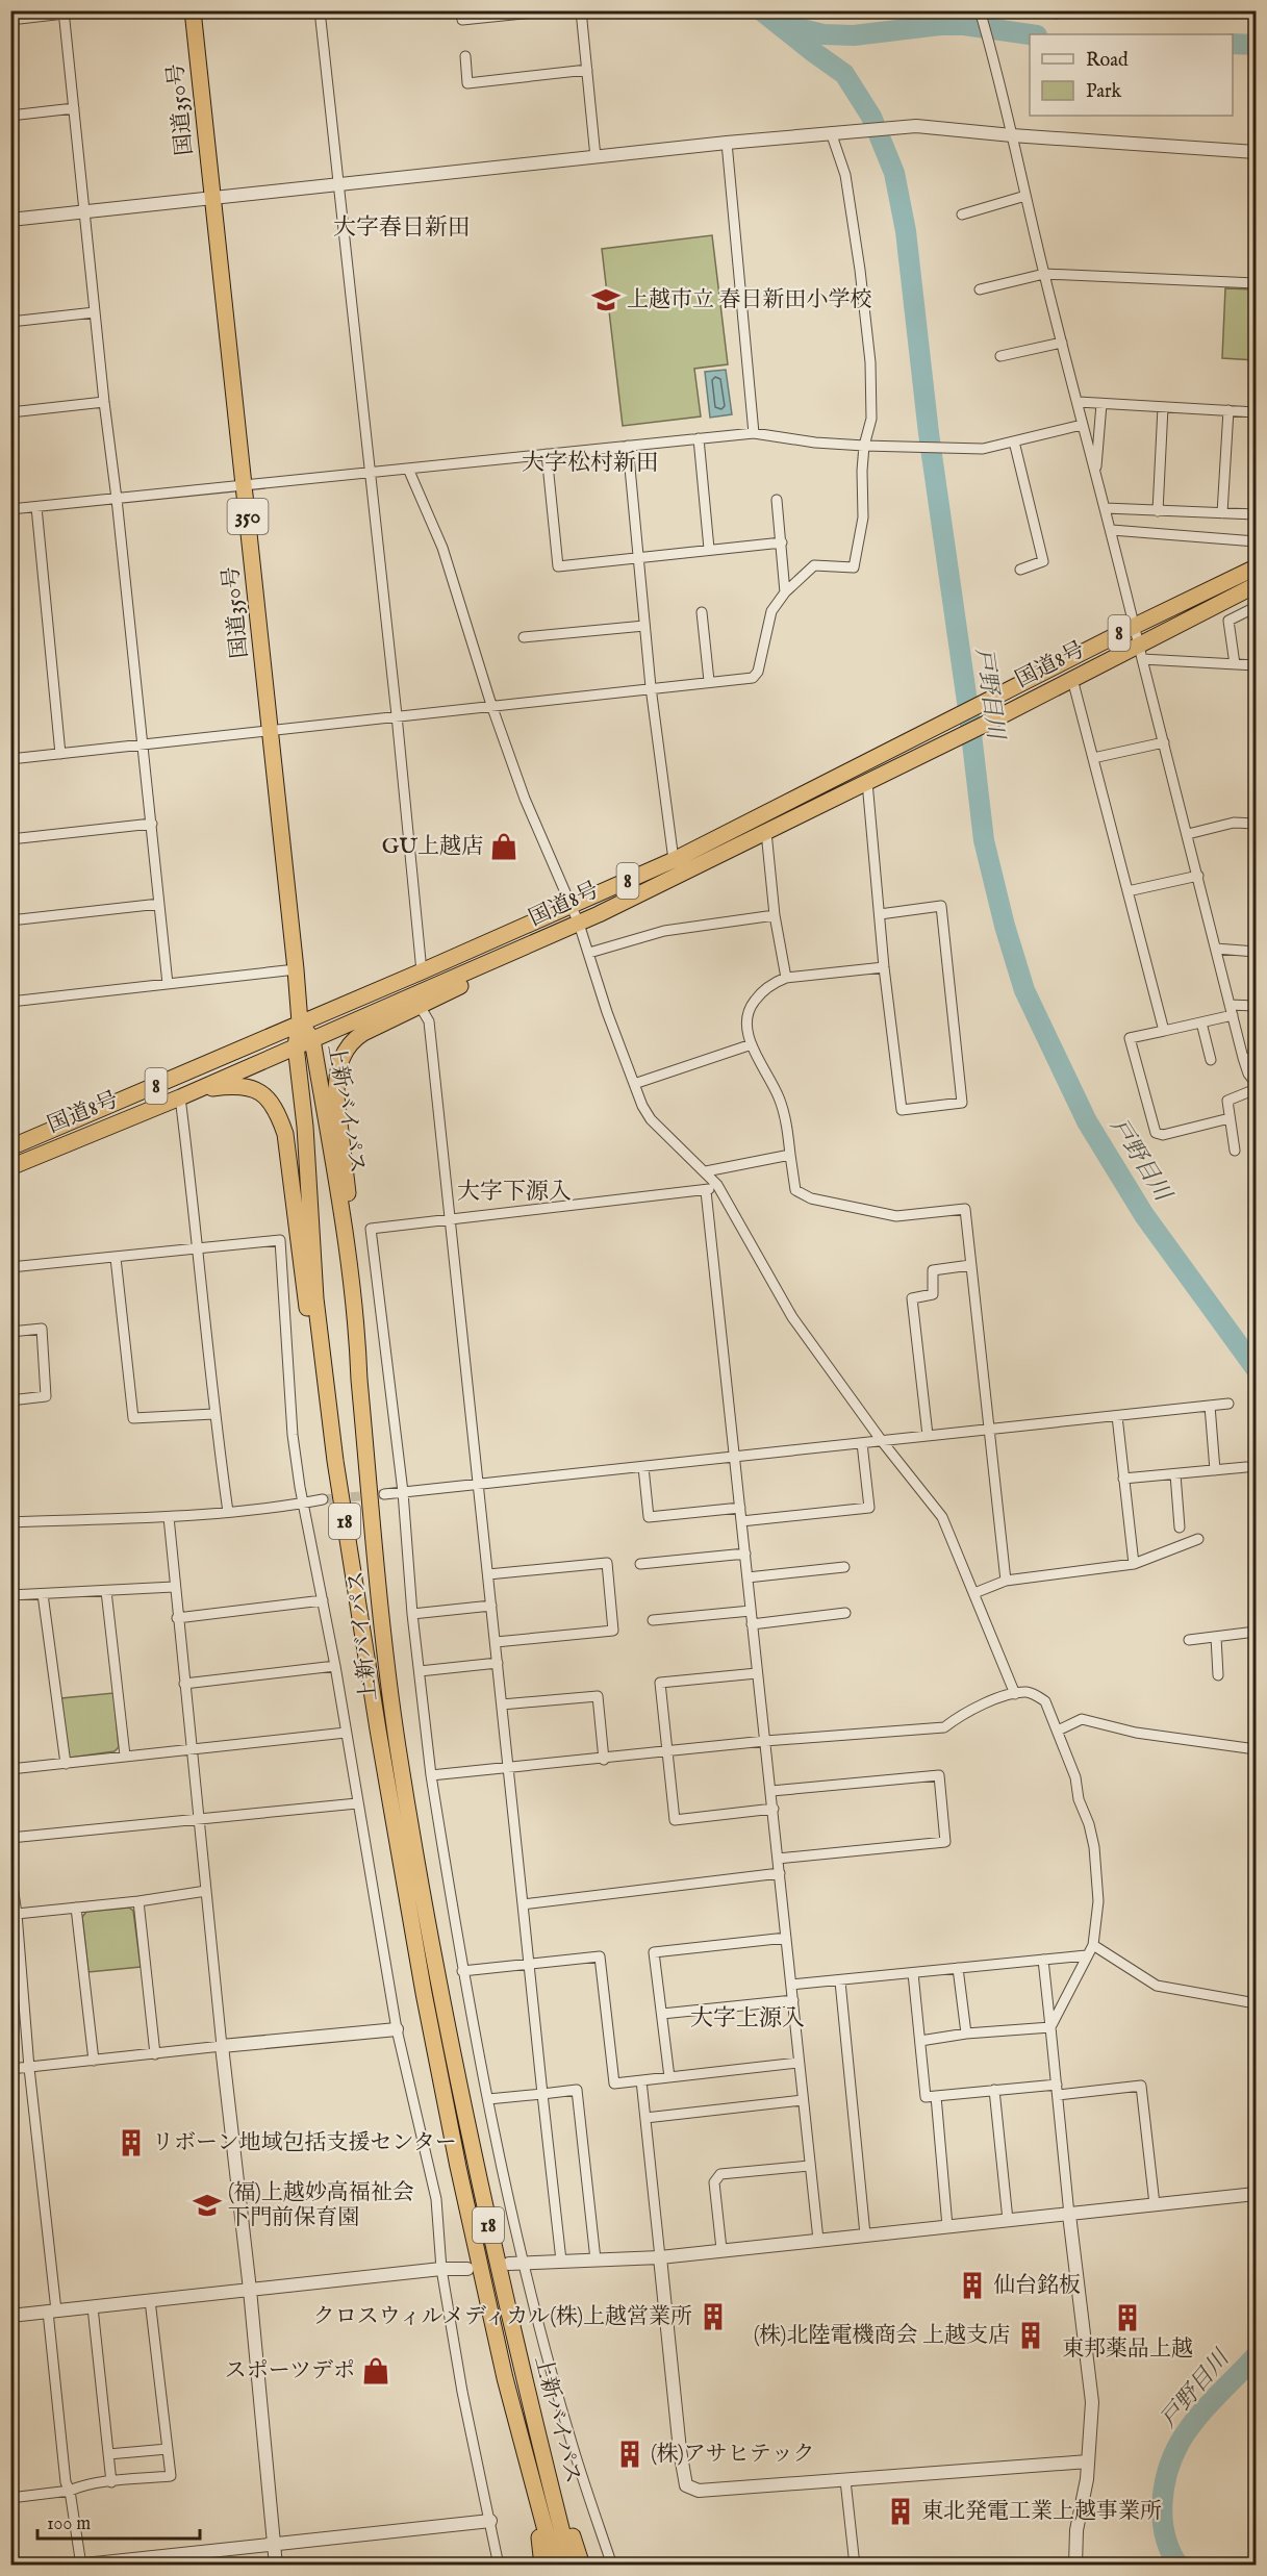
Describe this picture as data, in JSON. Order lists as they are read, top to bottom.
{
  "streets": {
    "highway": [
      "国道350号",
      "350",
      "8",
      "国道8号",
      "上新バイパス",
      "18"
    ]
  },
  "crossings": [
    ["国道350号", "国道8号"],
    ["国道350号", "上新バイパス"],
    ["国道8号", "上新バイパス"]
  ],
  "districts": [
    "大字春日新田",
    "大字松村新田",
    "大字下源入",
    "大字上源入"
  ],
  "water": ["戸野目川"],
  "places": {
    "school or university": ["上越市立 春日新田小学校", "(福)上越妙高福祉会 下門前保育園"],
    "shop": ["GU上越店", "スポーツデポ"],
    "building": [
      "リボーン地域包括支援センター",
      "仙台銘板",
      "クロスウィルメディカル(株)上越営業所",
      "東邦薬品上越",
      "(株)北陸電機商会 上越支店",
      "(株)アサヒテック",
      "東北発電工業上越事業所"
    ]
  },
  "legend": ["Road", "Park"],
  "scale_bar": "100 m"
}
